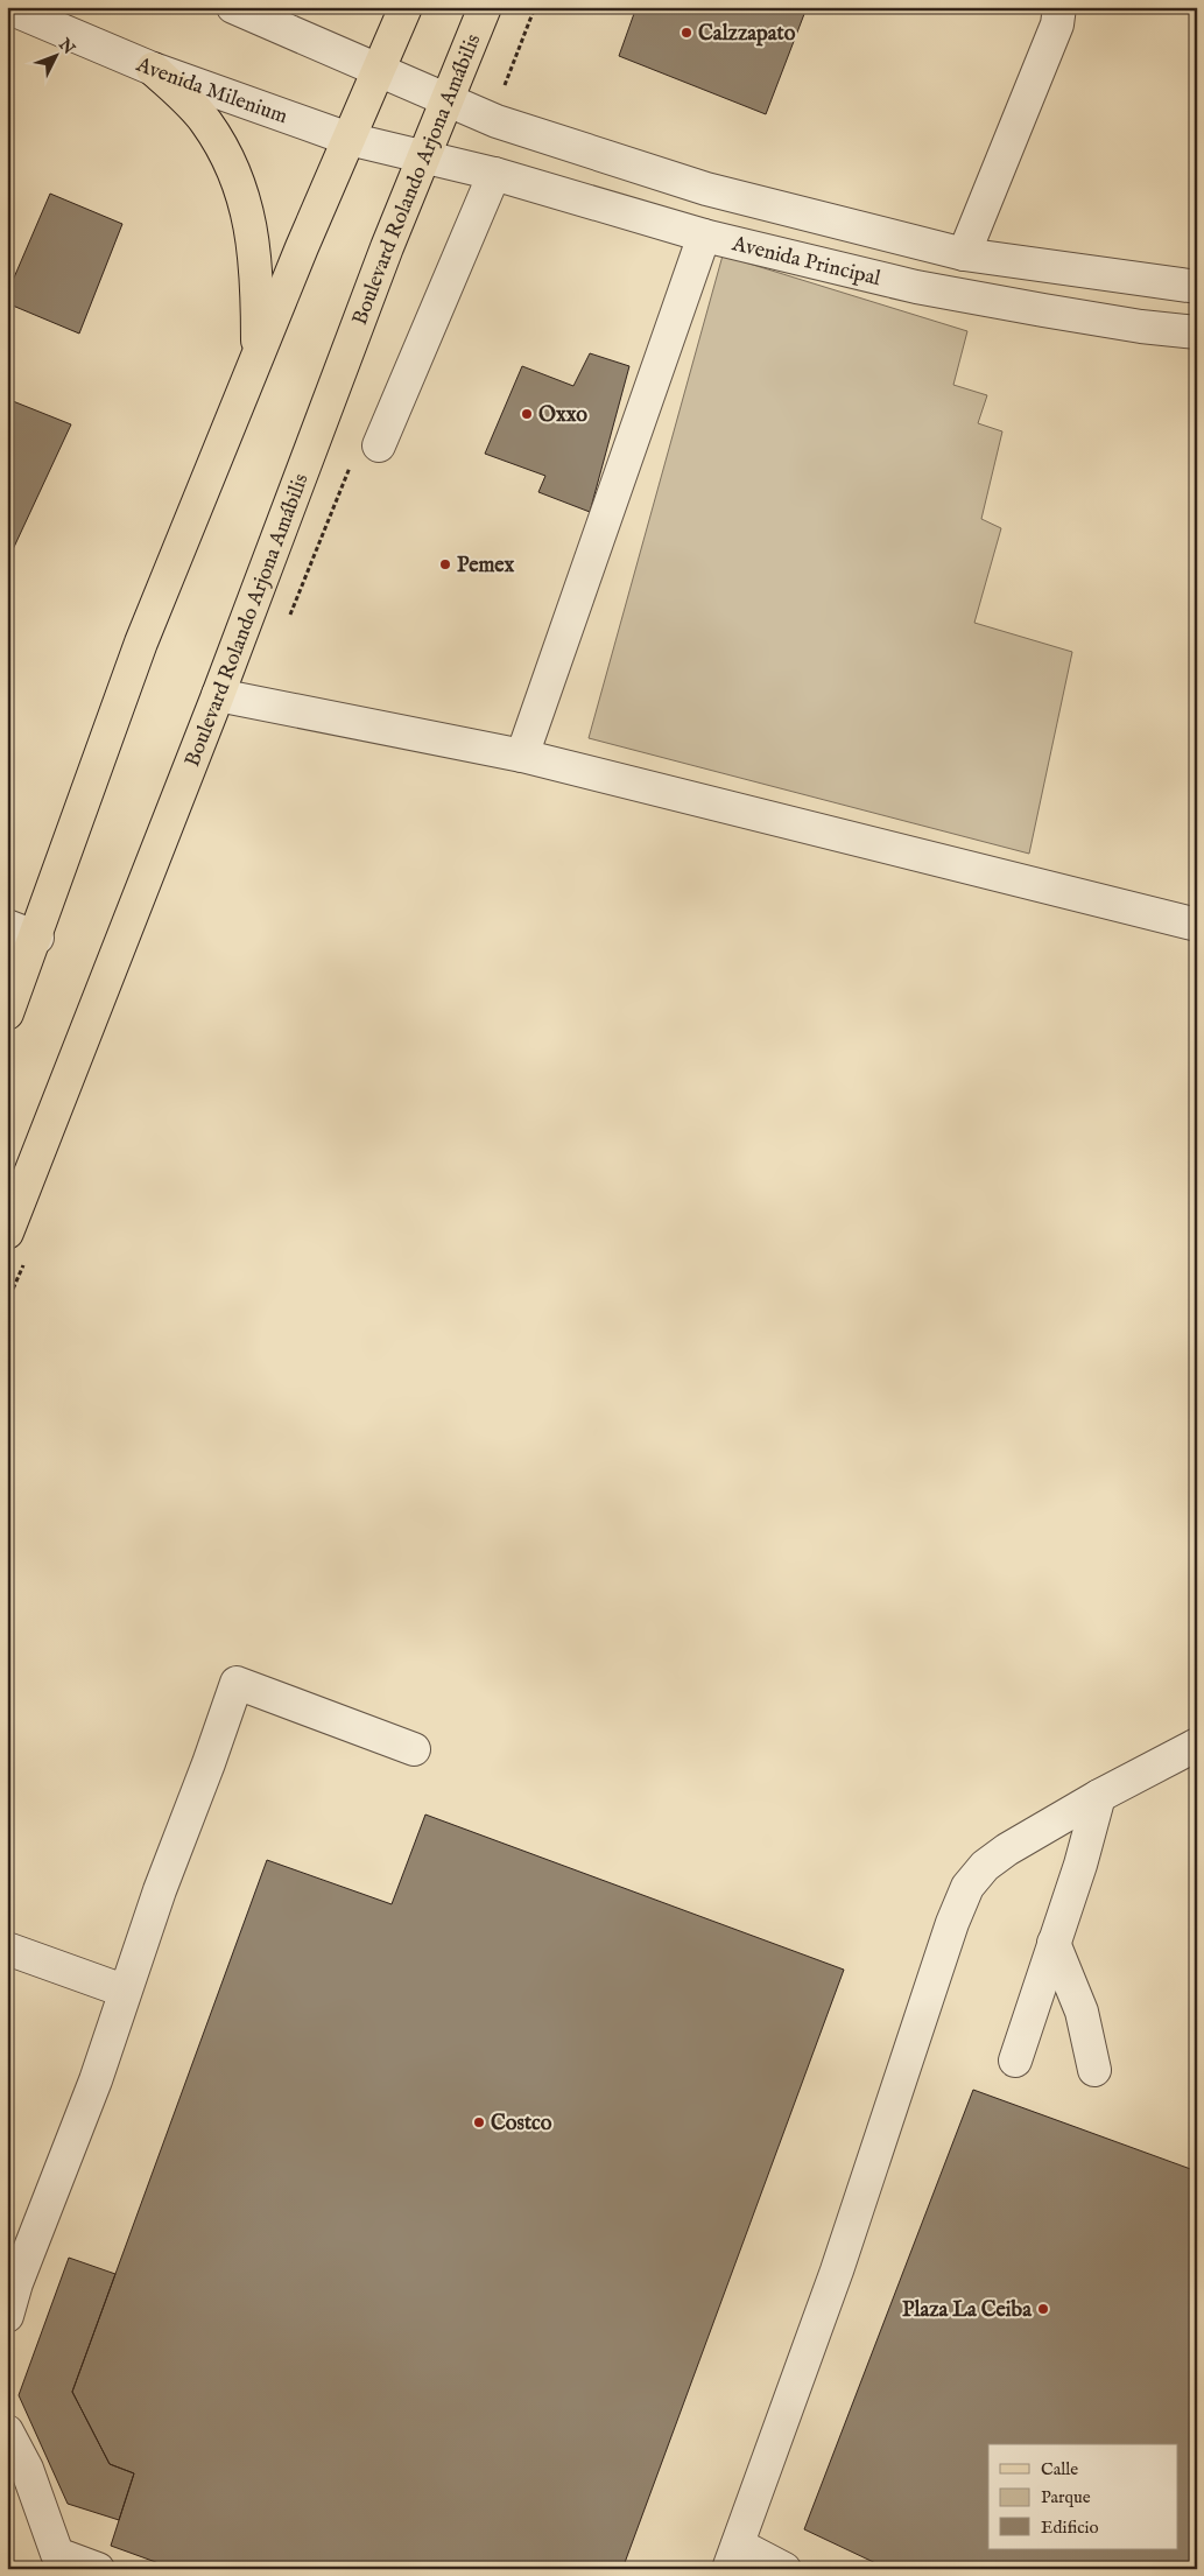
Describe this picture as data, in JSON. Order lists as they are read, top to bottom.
{
  "streets": {
    "main road": ["Boulevard Rolando Arjona Amábilis"],
    "street": ["Avenida Milenium", "Avenida Principal"]
  },
  "crossings": [
    ["Avenida Milenium", "Boulevard Rolando Arjona Amábilis"],
    ["Avenida Milenium", "Avenida Principal"],
    ["Boulevard Rolando Arjona Amábilis", "Avenida Principal"]
  ],
  "places": [
    "Calzzapato",
    "Oxxo",
    "Pemex",
    "Costco",
    "Plaza La Ceiba"
  ],
  "legend": ["Calle", "Parque", "Edificio"],
  "north": "top right"
}
